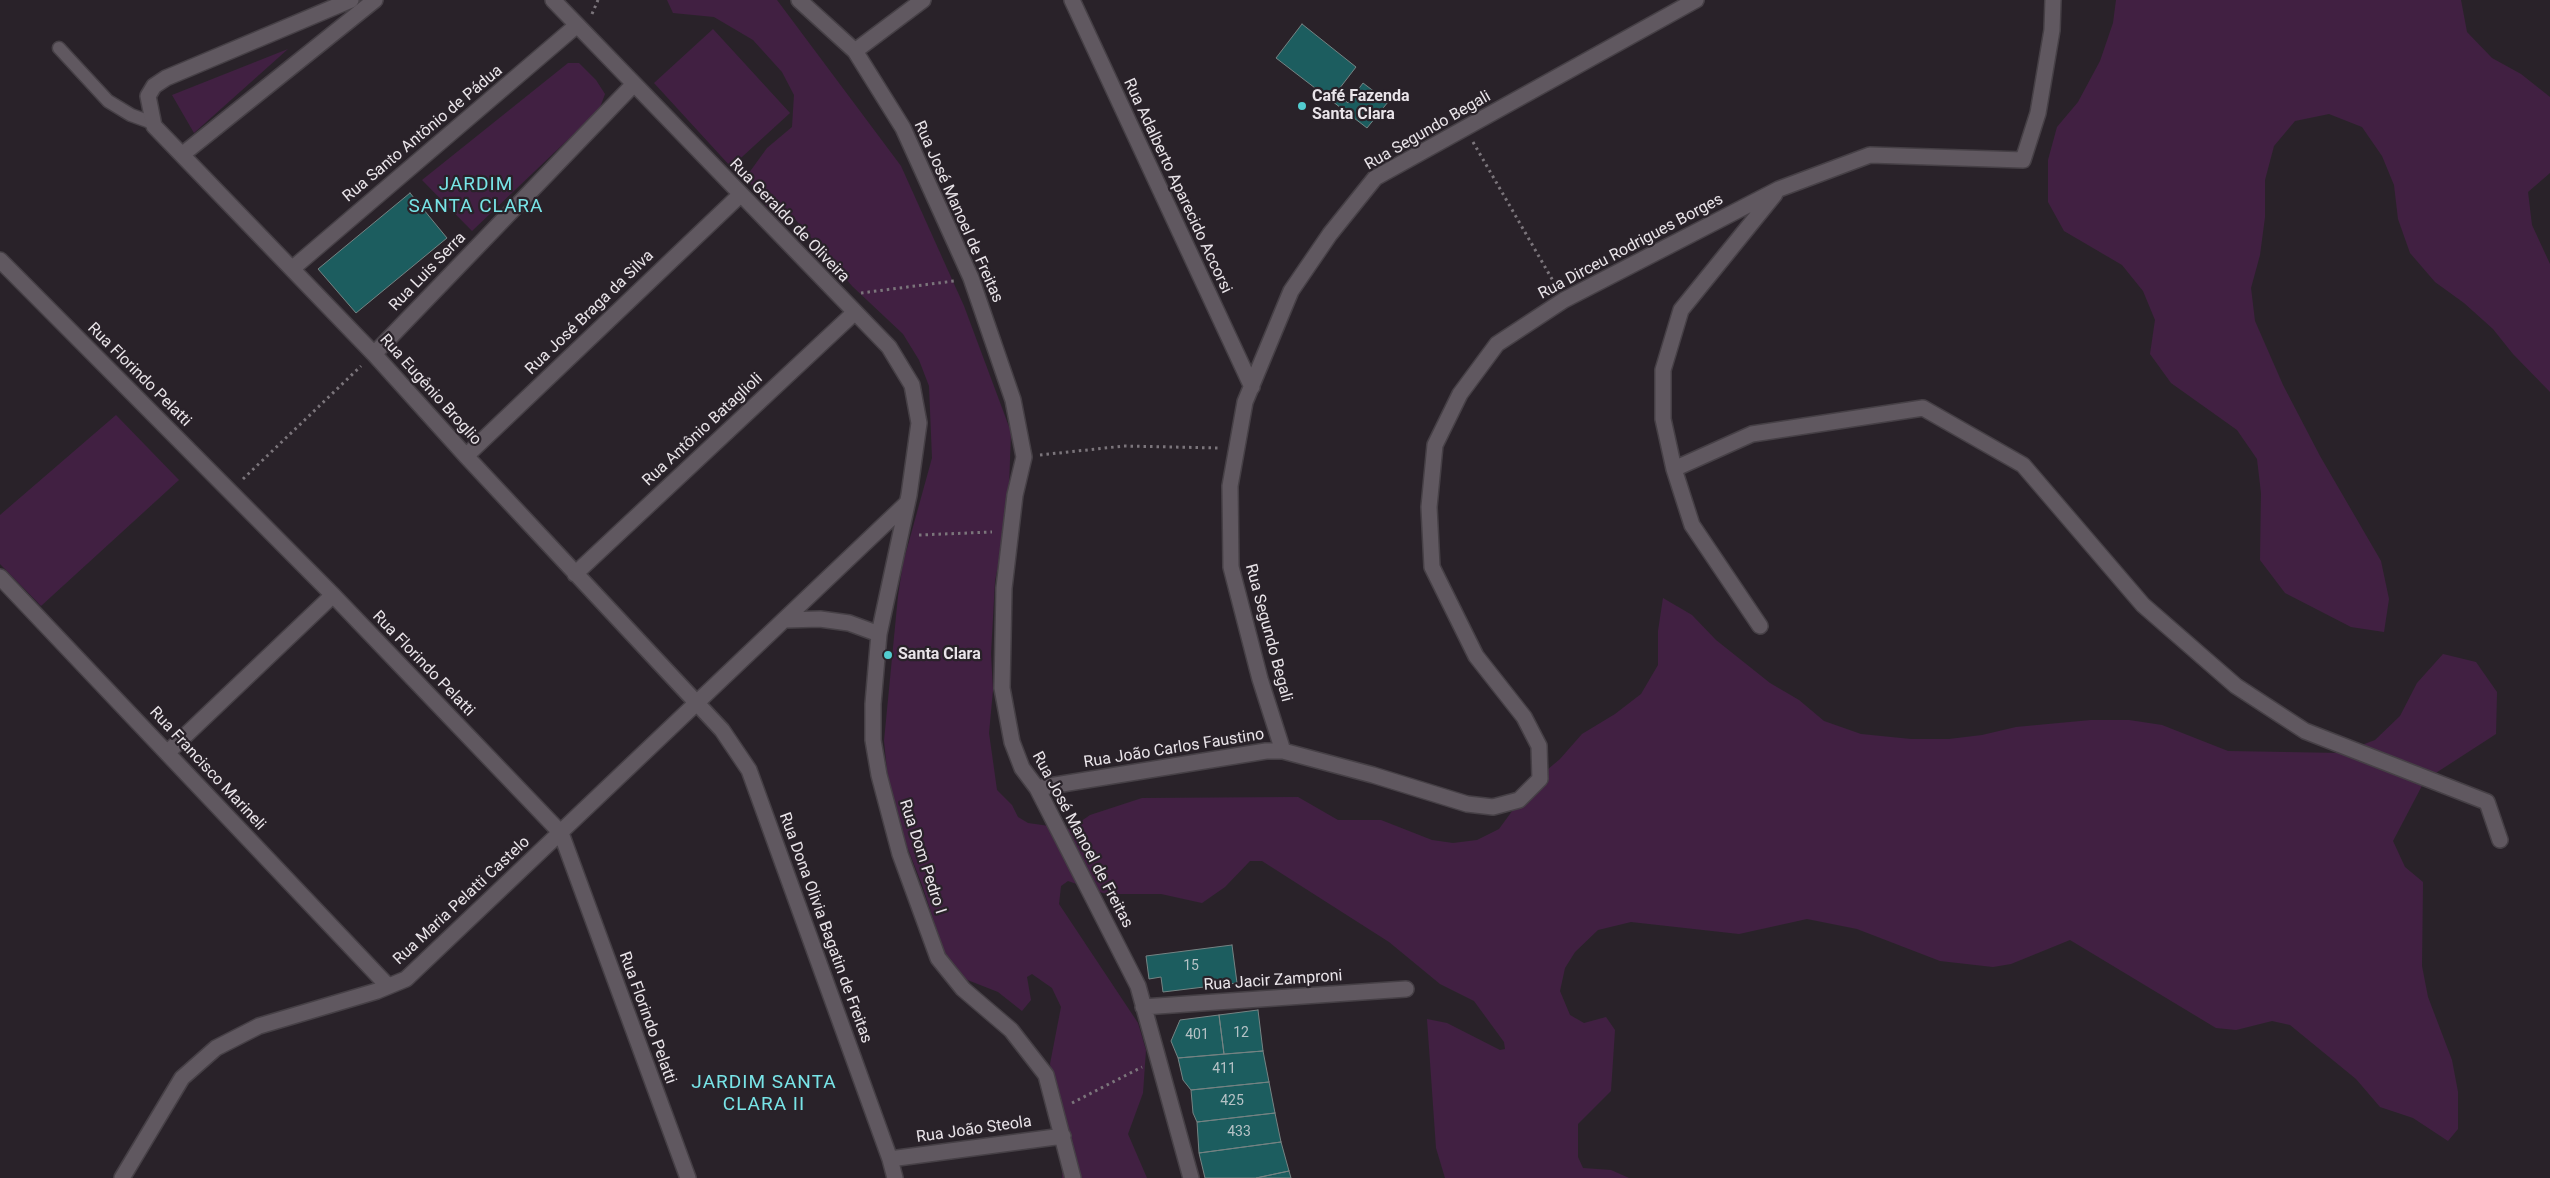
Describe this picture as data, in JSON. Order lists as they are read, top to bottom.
{
  "streets": {
    "street": [
      "Rua Segundo Begali",
      "Rua Santo Antônio de Pádua",
      "Rua Adalberto Aparecido Accorsi",
      "Rua José Manoel de Freitas",
      "Rua Geraldo de Oliveira",
      "Rua Dirceu Rodrigues Borges",
      "Rua Luis Serra",
      "Rua José Braga da Silva",
      "Rua Florindo Pelatti",
      "Rua Eugênio Broglio",
      "Rua Antônio Bataglioli",
      "Rua João Carlos Faustino",
      "Rua Francisco Marineli",
      "Rua Dom Pedro I",
      "Rua Maria Pelatti Castelo",
      "Rua Dona Olivia Bagatin de Freitas",
      "Rua Jacir Zamproni",
      "Rua João Steola"
    ]
  },
  "crossings": [
    ["Rua Segundo Begali", "Rua Adalberto Aparecido Accorsi"],
    ["Rua Segundo Begali", "Rua João Carlos Faustino"],
    ["Rua Santo Antônio de Pádua", "Rua Geraldo de Oliveira"],
    ["Rua Santo Antônio de Pádua", "Rua Eugênio Broglio"],
    ["Rua José Manoel de Freitas", "Rua João Carlos Faustino"],
    ["Rua José Manoel de Freitas", "Rua Jacir Zamproni"],
    ["Rua Geraldo de Oliveira", "Rua Luis Serra"],
    ["Rua Geraldo de Oliveira", "Rua José Braga da Silva"],
    ["Rua Geraldo de Oliveira", "Rua Antônio Bataglioli"],
    ["Rua Geraldo de Oliveira", "Rua Dom Pedro I"],
    ["Rua Geraldo de Oliveira", "Rua Maria Pelatti Castelo"],
    ["Rua Dirceu Rodrigues Borges", "Rua João Carlos Faustino"],
    ["Rua Luis Serra", "Rua Eugênio Broglio"],
    ["Rua José Braga da Silva", "Rua Eugênio Broglio"],
    ["Rua Florindo Pelatti", "Rua Maria Pelatti Castelo"],
    ["Rua Eugênio Broglio", "Rua Antônio Bataglioli"],
    ["Rua Eugênio Broglio", "Rua Maria Pelatti Castelo"],
    ["Rua Eugênio Broglio", "Rua Dona Olivia Bagatin de Freitas"],
    ["Rua Francisco Marineli", "Rua Maria Pelatti Castelo"],
    ["Rua Dom Pedro I", "Rua Maria Pelatti Castelo"],
    ["Rua Dom Pedro I", "Rua João Steola"],
    ["Rua Maria Pelatti Castelo", "Rua Dona Olivia Bagatin de Freitas"],
    ["Rua Dona Olivia Bagatin de Freitas", "Rua João Steola"]
  ],
  "districts": ["JARDIM SANTA CLARA", "JARDIM SANTA CLARA II"],
  "places": ["Café Fazenda Santa Clara", "Santa Clara"],
  "house_numbers": [
    "15",
    "12",
    "401",
    "411",
    "425",
    "433"
  ]
}
